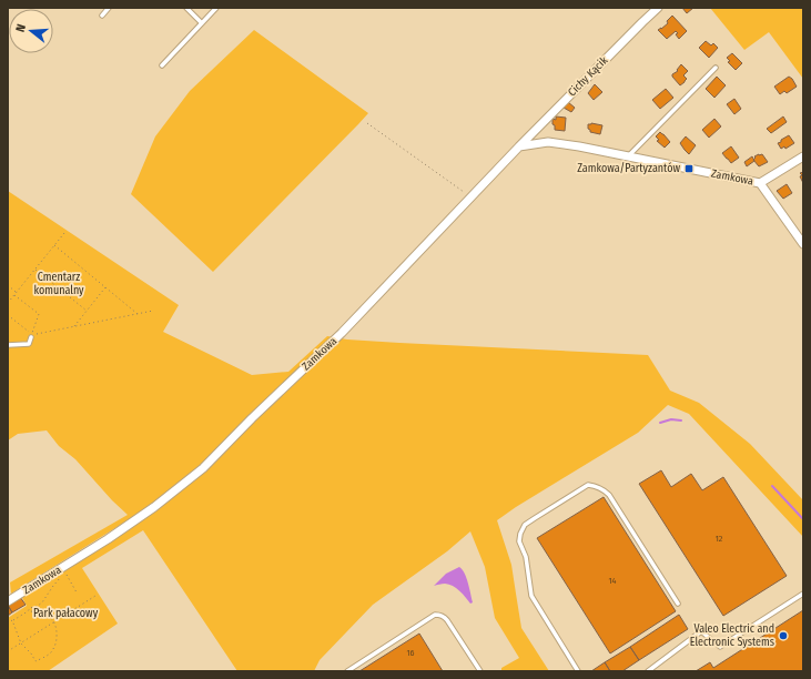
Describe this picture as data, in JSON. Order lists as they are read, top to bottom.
{
  "streets": {
    "street": ["Cichy Kącik", "Zamkowa"]
  },
  "crossings": [
    ["Cichy Kącik", "Zamkowa"]
  ],
  "parks": ["Cmentarz komunalny", "Park pałacowy"],
  "places": {
    "transit": ["Zamkowa/Partyzantów"],
    "other": ["Valeo Electric and Electronic Systems"]
  },
  "house_numbers": ["12", "14", "16"],
  "north": "left"
}
